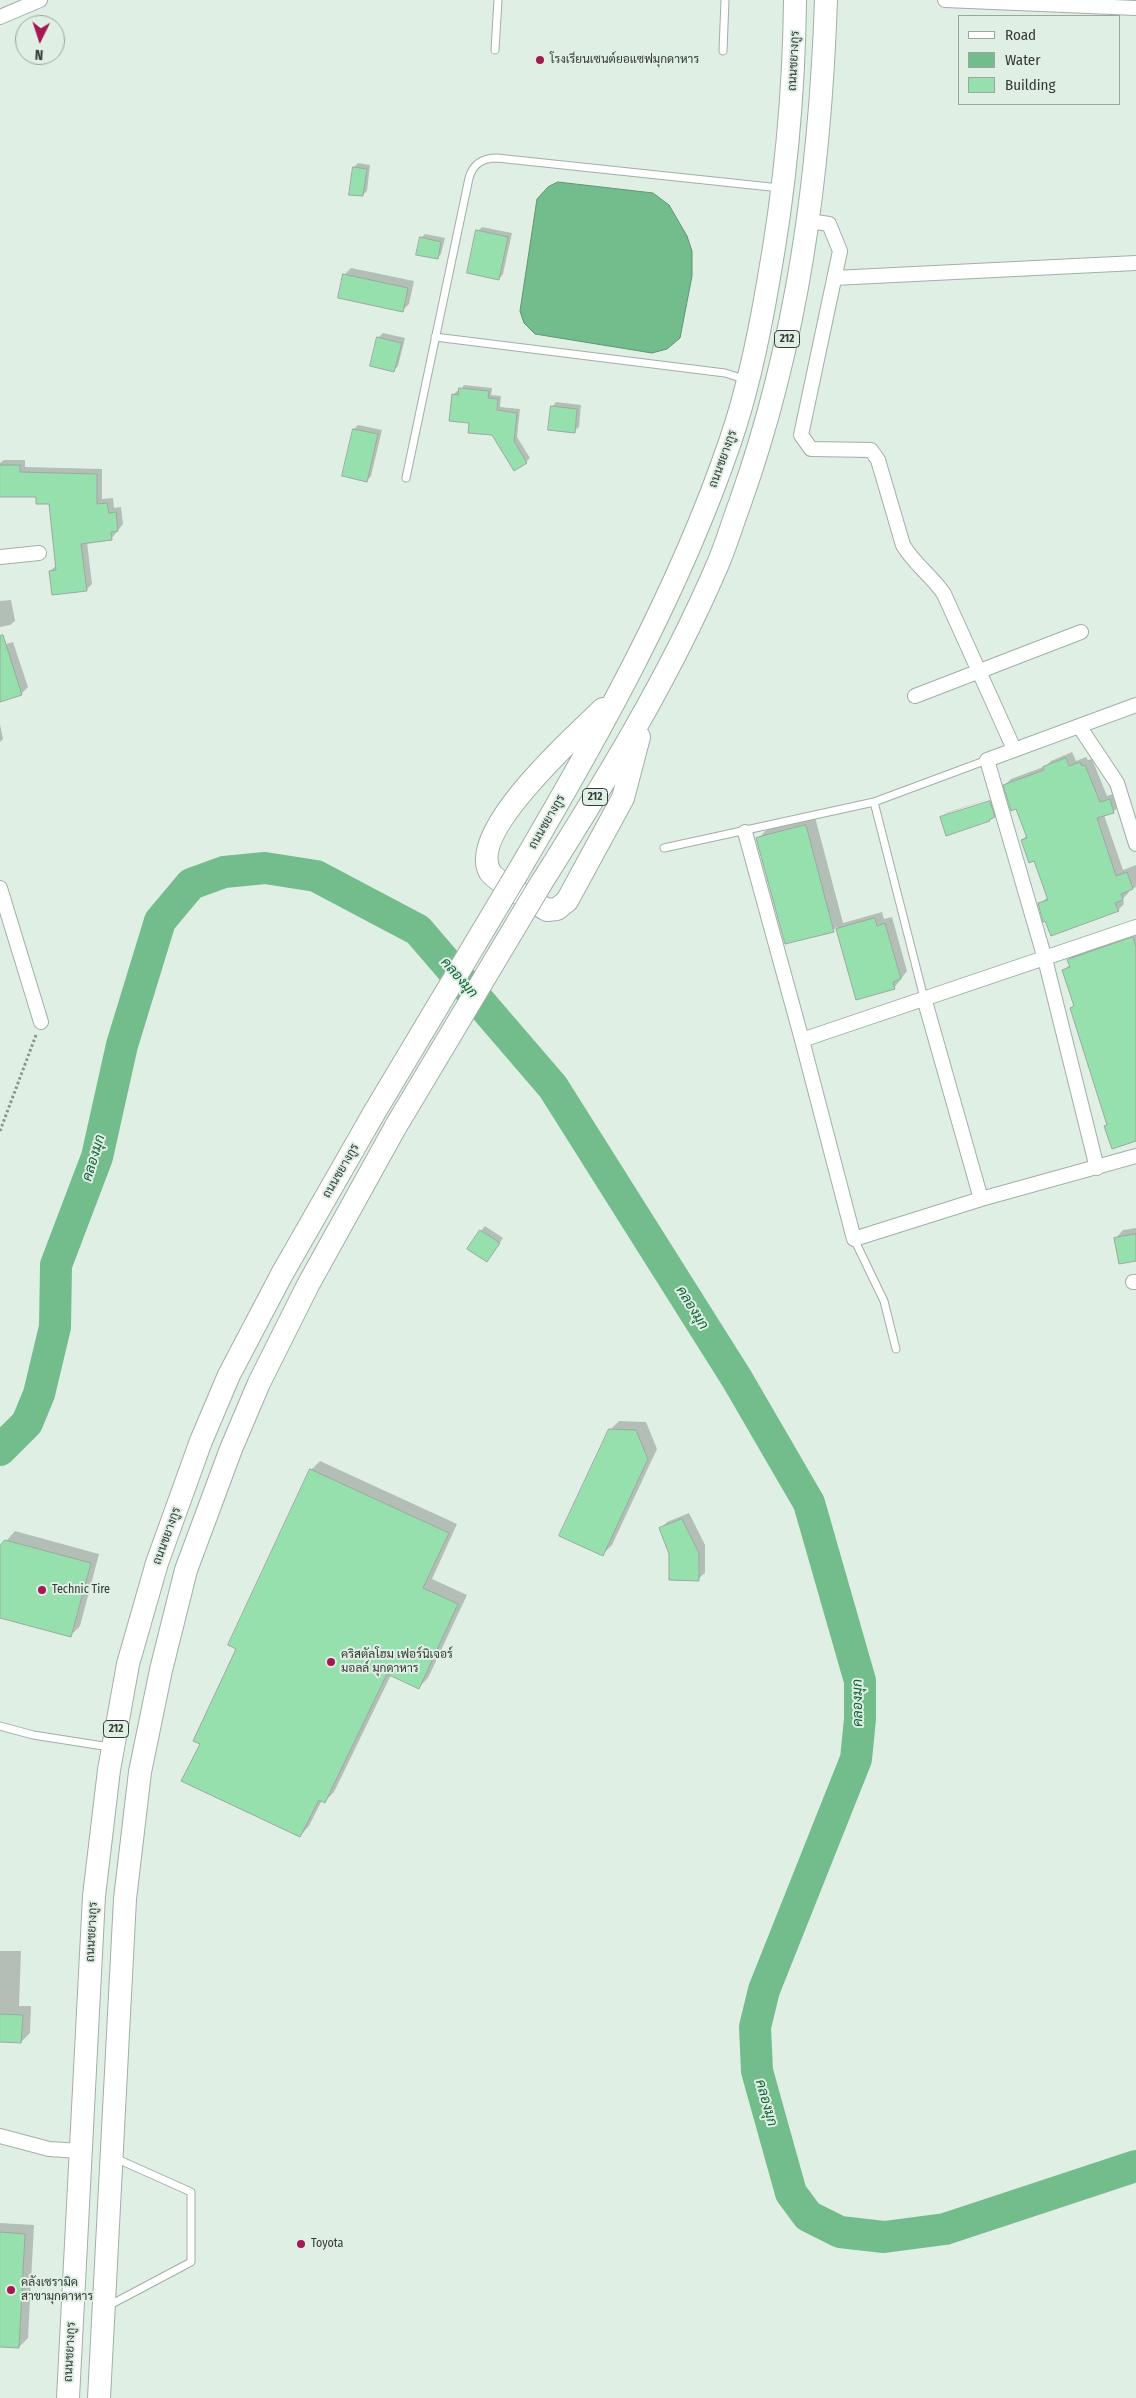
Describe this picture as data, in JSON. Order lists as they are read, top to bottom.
{
  "streets": {
    "main road": ["ถนนชยางกูร", "212"]
  },
  "water": ["คลองมุก"],
  "places": [
    "โรงเรียนเซนต์ยอแซฟมุกดาหาร",
    "Technic Tire",
    "คริสตัลโฮม เฟอร์นิเจอร์ มอลล์ มุกดาหาร",
    "Toyota",
    "คลังเซรามิค สาขามุกดาหาร"
  ],
  "legend": ["Road", "Water", "Building"],
  "north": "bottom"
}
